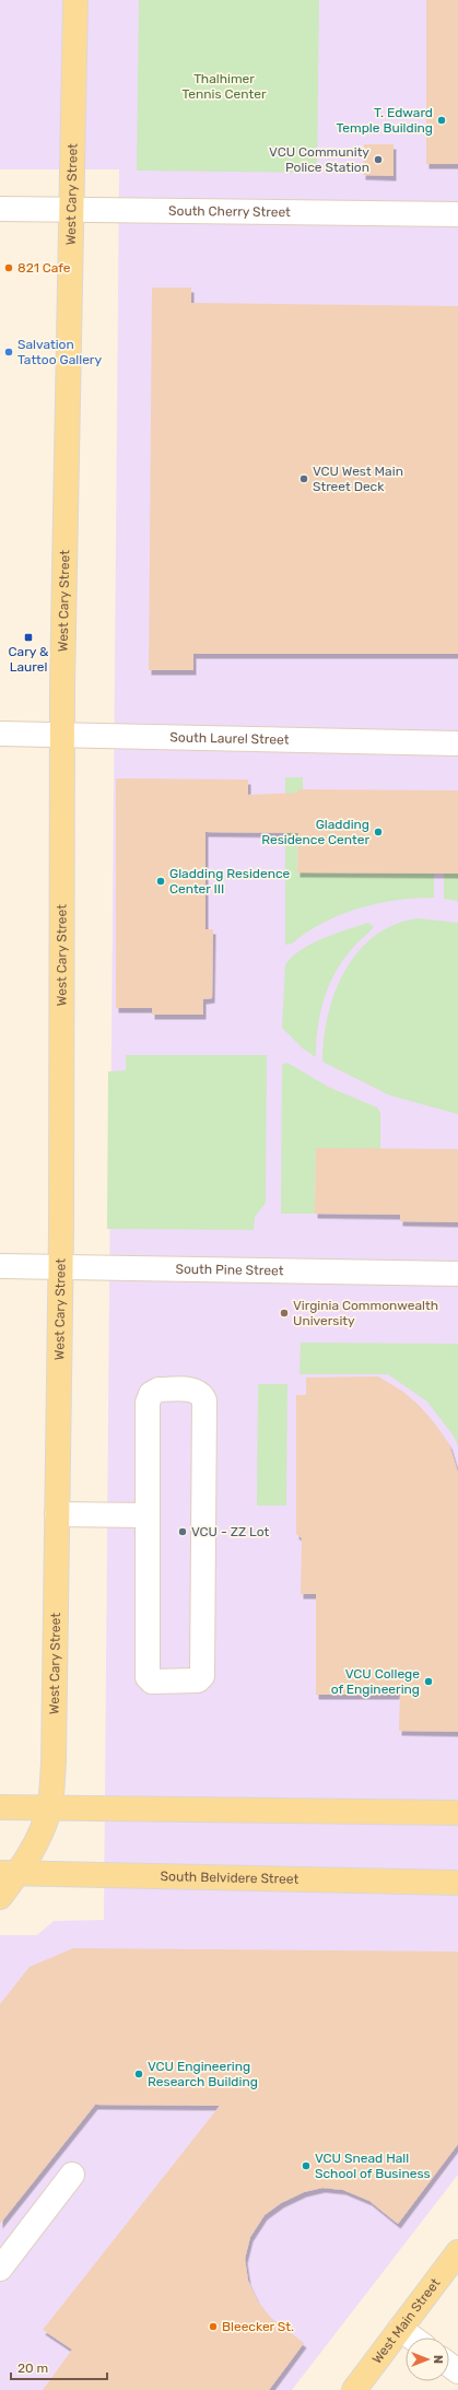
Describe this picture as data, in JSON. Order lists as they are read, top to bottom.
{
  "streets": {
    "main road": ["West Cary Street", "South Belvidere Street", "West Main Street"],
    "street": ["South Cherry Street", "South Laurel Street", "South Pine Street"]
  },
  "crossings": [
    ["West Cary Street", "South Cherry Street"],
    ["West Cary Street", "South Laurel Street"],
    ["West Cary Street", "South Pine Street"],
    ["West Cary Street", "South Belvidere Street"]
  ],
  "parks": ["Thalhimer Tennis Center"],
  "places": {
    "other": [
      "T. Edward Temple Building",
      "VCU Community Police Station",
      "821 Cafe",
      "Salvation Tattoo Gallery",
      "VCU West Main Street Deck",
      "Gladding Residence Center",
      "Gladding Residence Center III",
      "Virginia Commonwealth University",
      "VCU - ZZ Lot",
      "VCU College of Engineering",
      "VCU Engineering Research Building",
      "VCU Snead Hall School of Business",
      "Bleecker St."
    ],
    "transit": ["Cary & Laurel"]
  },
  "scale_bar": "20 m",
  "north": "right"
}
